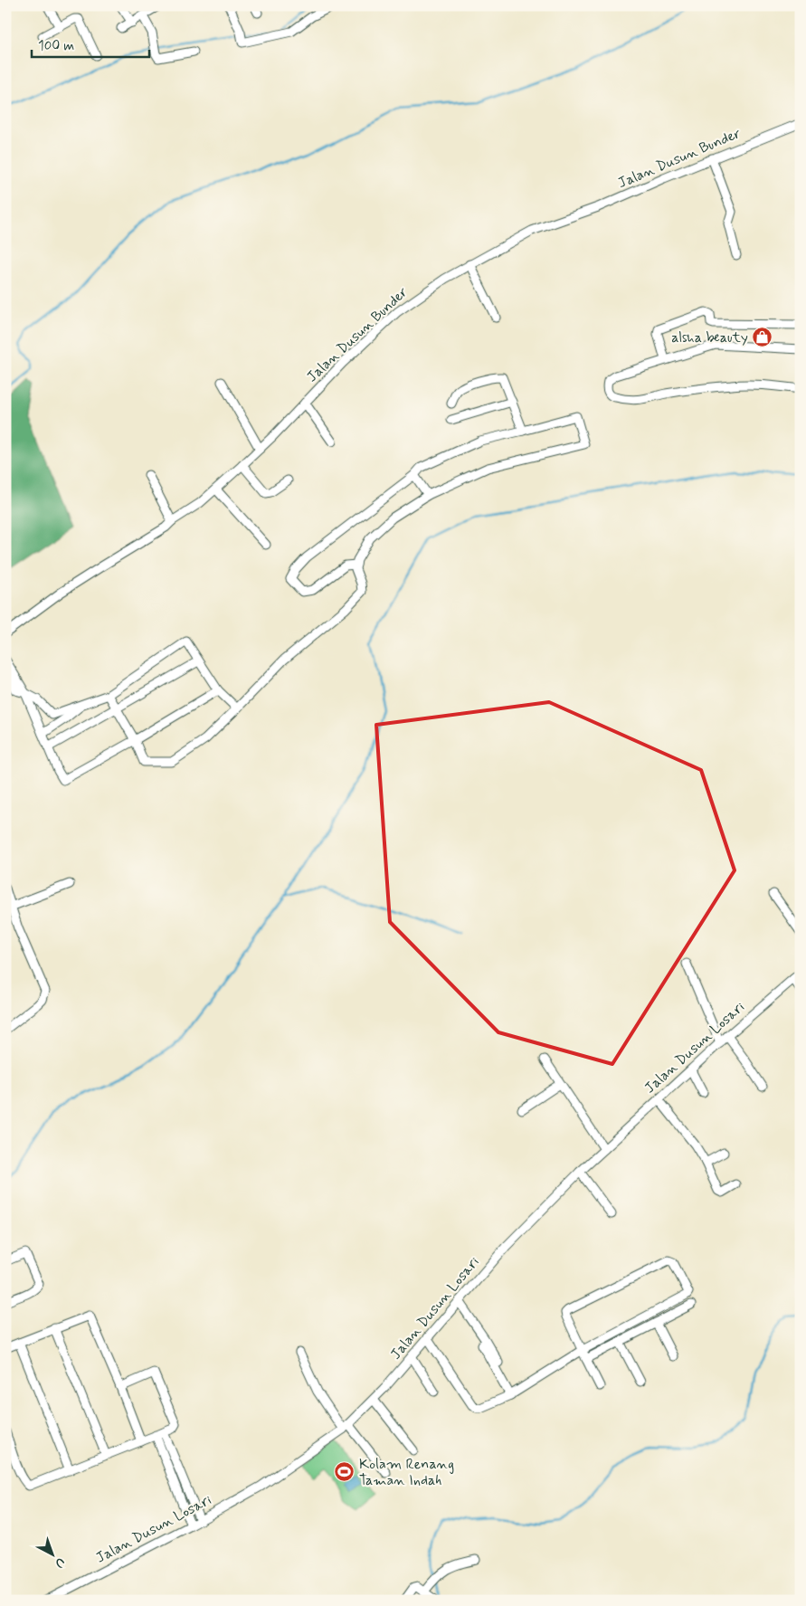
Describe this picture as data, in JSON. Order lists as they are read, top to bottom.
{
  "streets": {
    "street": ["Jalan Dusun Bunder", "Jalan Dusun Losari"]
  },
  "places": {
    "shop": ["alsha beauty"],
    "sports": ["Kolam Renang Taman Indah"]
  },
  "scale_bar": "100 m",
  "north": "bottom right"
}
